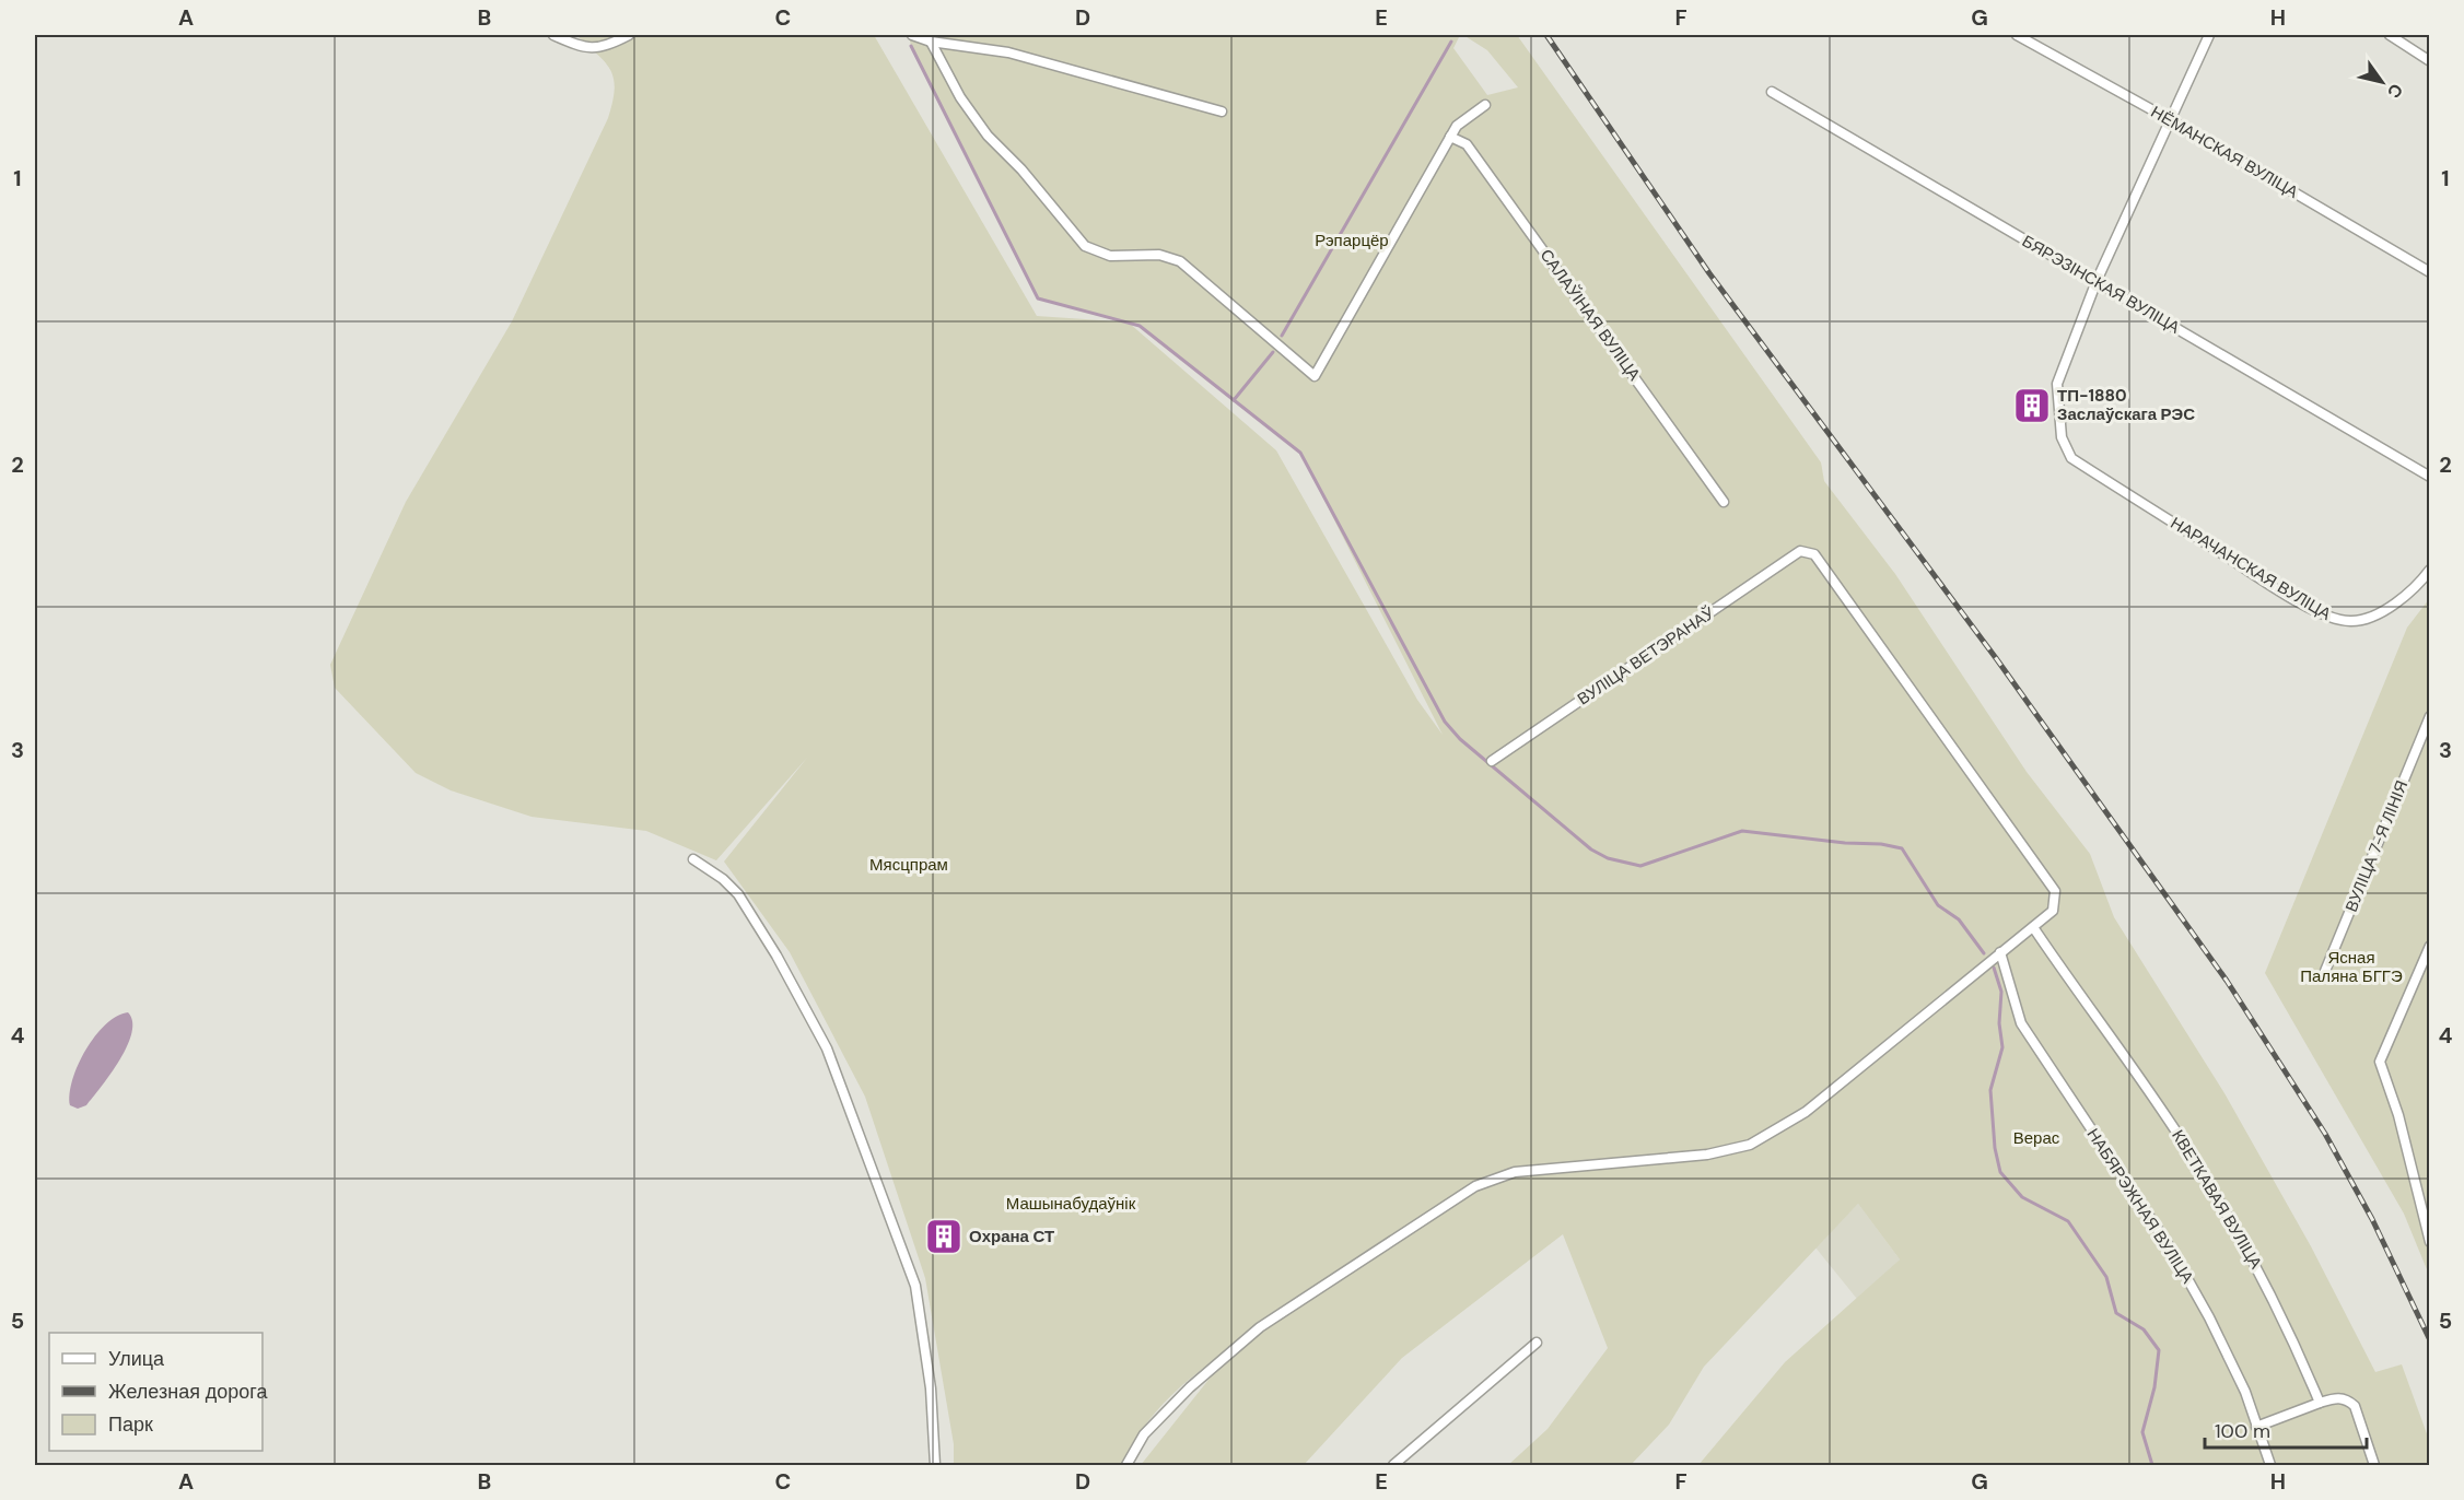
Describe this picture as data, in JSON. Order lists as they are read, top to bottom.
{
  "streets": {
    "street": [
      "НЁМАНСКАЯ ВУЛІЦА",
      "БЯРЭЗІНСКАЯ ВУЛІЦА",
      "САЛАЎІНАЯ ВУЛІЦА",
      "НАРАЧАНСКАЯ ВУЛІЦА",
      "ВУЛІЦА ВЕТЭРАНАЎ",
      "ВУЛІЦА 7-Я ЛІНІЯ",
      "КВЕТКАВАЯ ВУЛІЦА",
      "НАБЯРЭЖНАЯ ВУЛІЦА"
    ]
  },
  "crossings": [
    ["БЯРЭЗІНСКАЯ ВУЛІЦА", "НАРАЧАНСКАЯ ВУЛІЦА"],
    ["ВУЛІЦА ВЕТЭРАНАЎ", "КВЕТКАВАЯ ВУЛІЦА"]
  ],
  "parks": [
    "Рэпарцёр",
    "Мясцпрам",
    "Ясная Паляна БГГЭ",
    "Верас",
    "Машынабудаўнік"
  ],
  "places": {
    "building": ["ТП-1880 Заслаўскага РЭС", "Охрана СТ"]
  },
  "legend": ["Улица", "Железная дорога", "Парк"],
  "scale_bar": "100 m",
  "north": "bottom right",
  "grid": {
    "columns": [
      "A",
      "B",
      "C",
      "D",
      "E",
      "F",
      "G",
      "H"
    ],
    "rows": [
      "1",
      "2",
      "3",
      "4",
      "5"
    ]
  }
}
